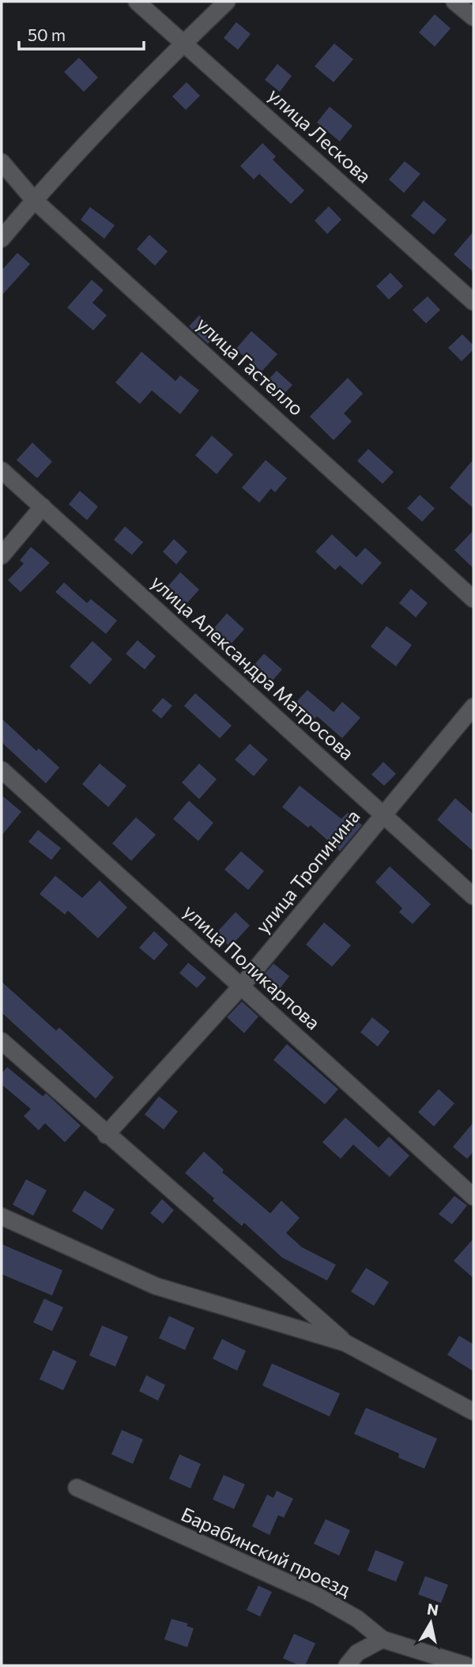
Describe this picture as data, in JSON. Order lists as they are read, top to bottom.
{
  "streets": {
    "street": [
      "улица Лескова",
      "улица Гастелло",
      "улица Александра Матросова",
      "улица Тропинина",
      "улица Поликарпова",
      "Барабинский проезд"
    ]
  },
  "crossings": [
    ["улица Александра Матросова", "улица Тропинина"],
    ["улица Тропинина", "улица Поликарпова"]
  ],
  "scale_bar": "50 m",
  "north": "top"
}
